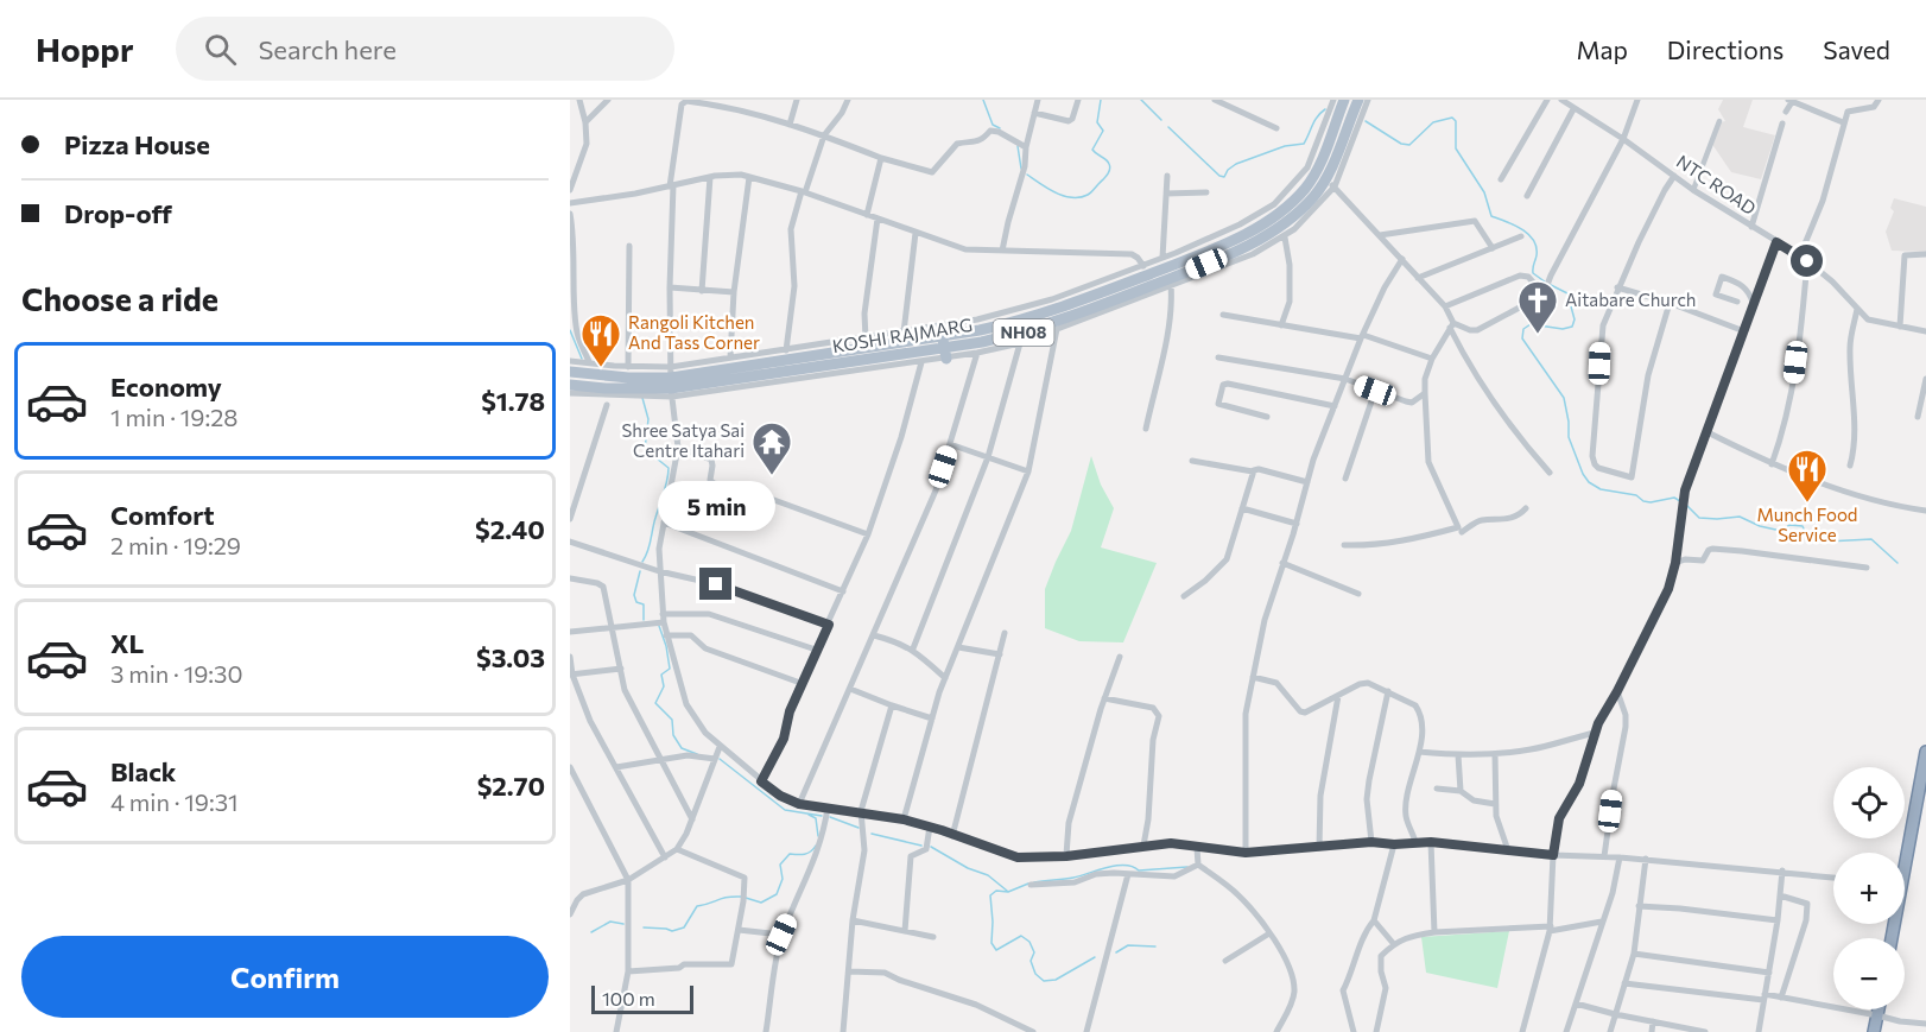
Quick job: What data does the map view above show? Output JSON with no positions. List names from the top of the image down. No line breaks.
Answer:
{"streets":{"main road":["NH08","KOSHI RAJMARG"],"street":["NTC ROAD"]},"places":{"church":["Aitabare Church"],"restaurant":["Rangoli Kitchen And Tass Corner","Munch Food Service"],"temple":["Shree Satya Sai Centre Itahari"]},"scale_bar":"100 m","page":{"header":"Hoppr","search":"Search here","nav":["Map","Directions","Saved"],"banner":["Pizza House","Drop-off"],"heading":"Choose a ride","list":[{"name":"Economy","note":"1 min · 19:28","value":"$1.78"},{"name":"Comfort","note":"2 min · 19:29","value":"$2.40"},{"name":"XL","note":"3 min · 19:30","value":"$3.03"},{"name":"Black","note":"4 min · 19:31","value":"$2.70"}],"bubble":"5 min","map_buttons":["+","−"],"buttons":"Confirm","scale":"100 m"}}
